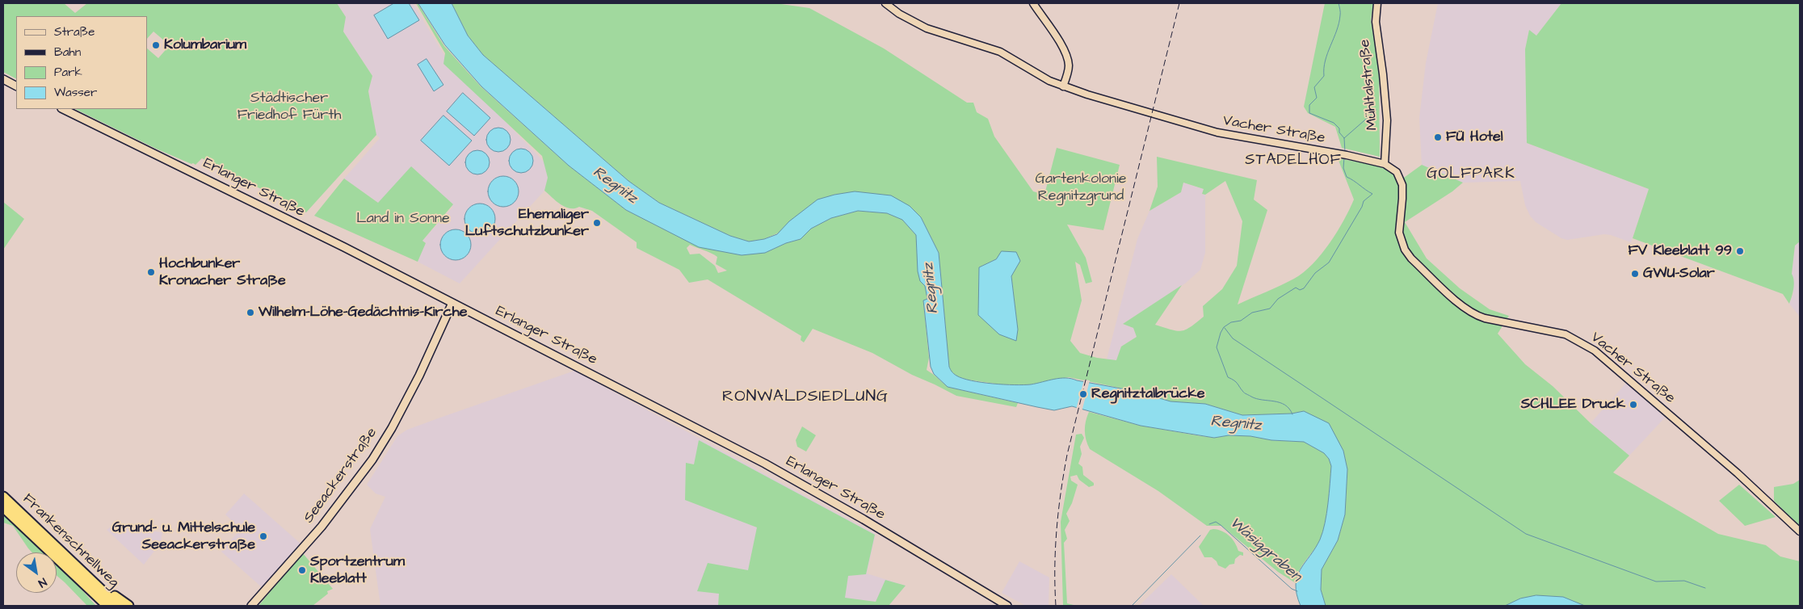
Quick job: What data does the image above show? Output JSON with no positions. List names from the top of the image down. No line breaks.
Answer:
{"streets":{"highway":["Frankenschnellweg"],"main road":["Erlanger Straße","Seeackerstraße"],"street":["Mühltalstraße","Vacher Straße"]},"crossings":[["Mühltalstraße","Vacher Straße"],["Erlanger Straße","Seeackerstraße"]],"districts":["STADELHOF","GOLFPARK","RONWALDSIEDLUNG"],"water":["Regnitz","Wäsiggraben"],"parks":["Städtischer Friedhof Fürth","Gartenkolonie Regnitzgrund","Land in Sonne"],"places":["Kolumbarium","FÜ Hotel","Ehemaliger Luftschutzbunker","FV Kleeblatt 99","Hochbunker Kronacher Straße","GWU-Solar","Wilhelm-Löhe-Gedächtnis-Kirche","Regnitztalbrücke","SCHLEE Druck","Grund- u. Mittelschule Seeackerstraße","Sportzentrum Kleeblatt"],"legend":["Straße","Bahn","Park","Wasser"],"north":"bottom right"}
